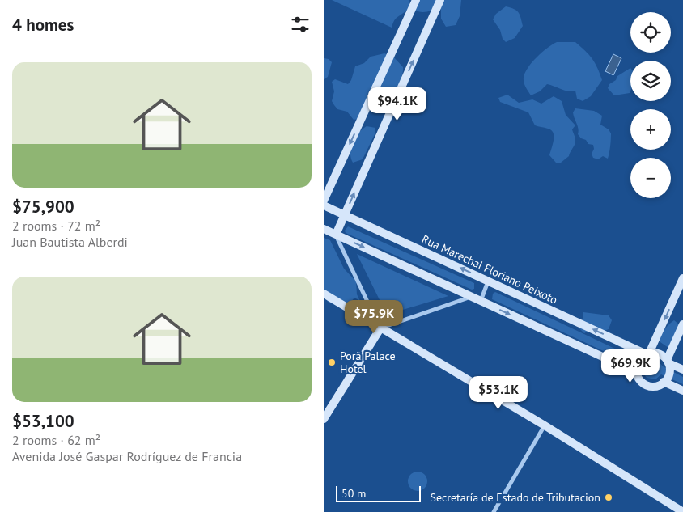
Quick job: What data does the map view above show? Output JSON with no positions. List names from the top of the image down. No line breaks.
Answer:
{"streets":{"main road":["Rua Marechal Floriano Peixoto"]},"places":["Porã Palace Hotel","Secretaría de Estado de Tributacion"],"scale_bar":"50 m","page":{"heading":"4 homes","map_buttons":["+","−"],"list":[{"name":"$75,900","note":"2 rooms · 72 m² · Juan Bautista Alberdi"},{"name":"$53,100","note":"2 rooms · 62 m² · Avenida José Gaspar Rodríguez de Francia"}],"price":["$94.1K","$75.9K","$69.9K","$53.1K"],"scale":"50 m"}}
